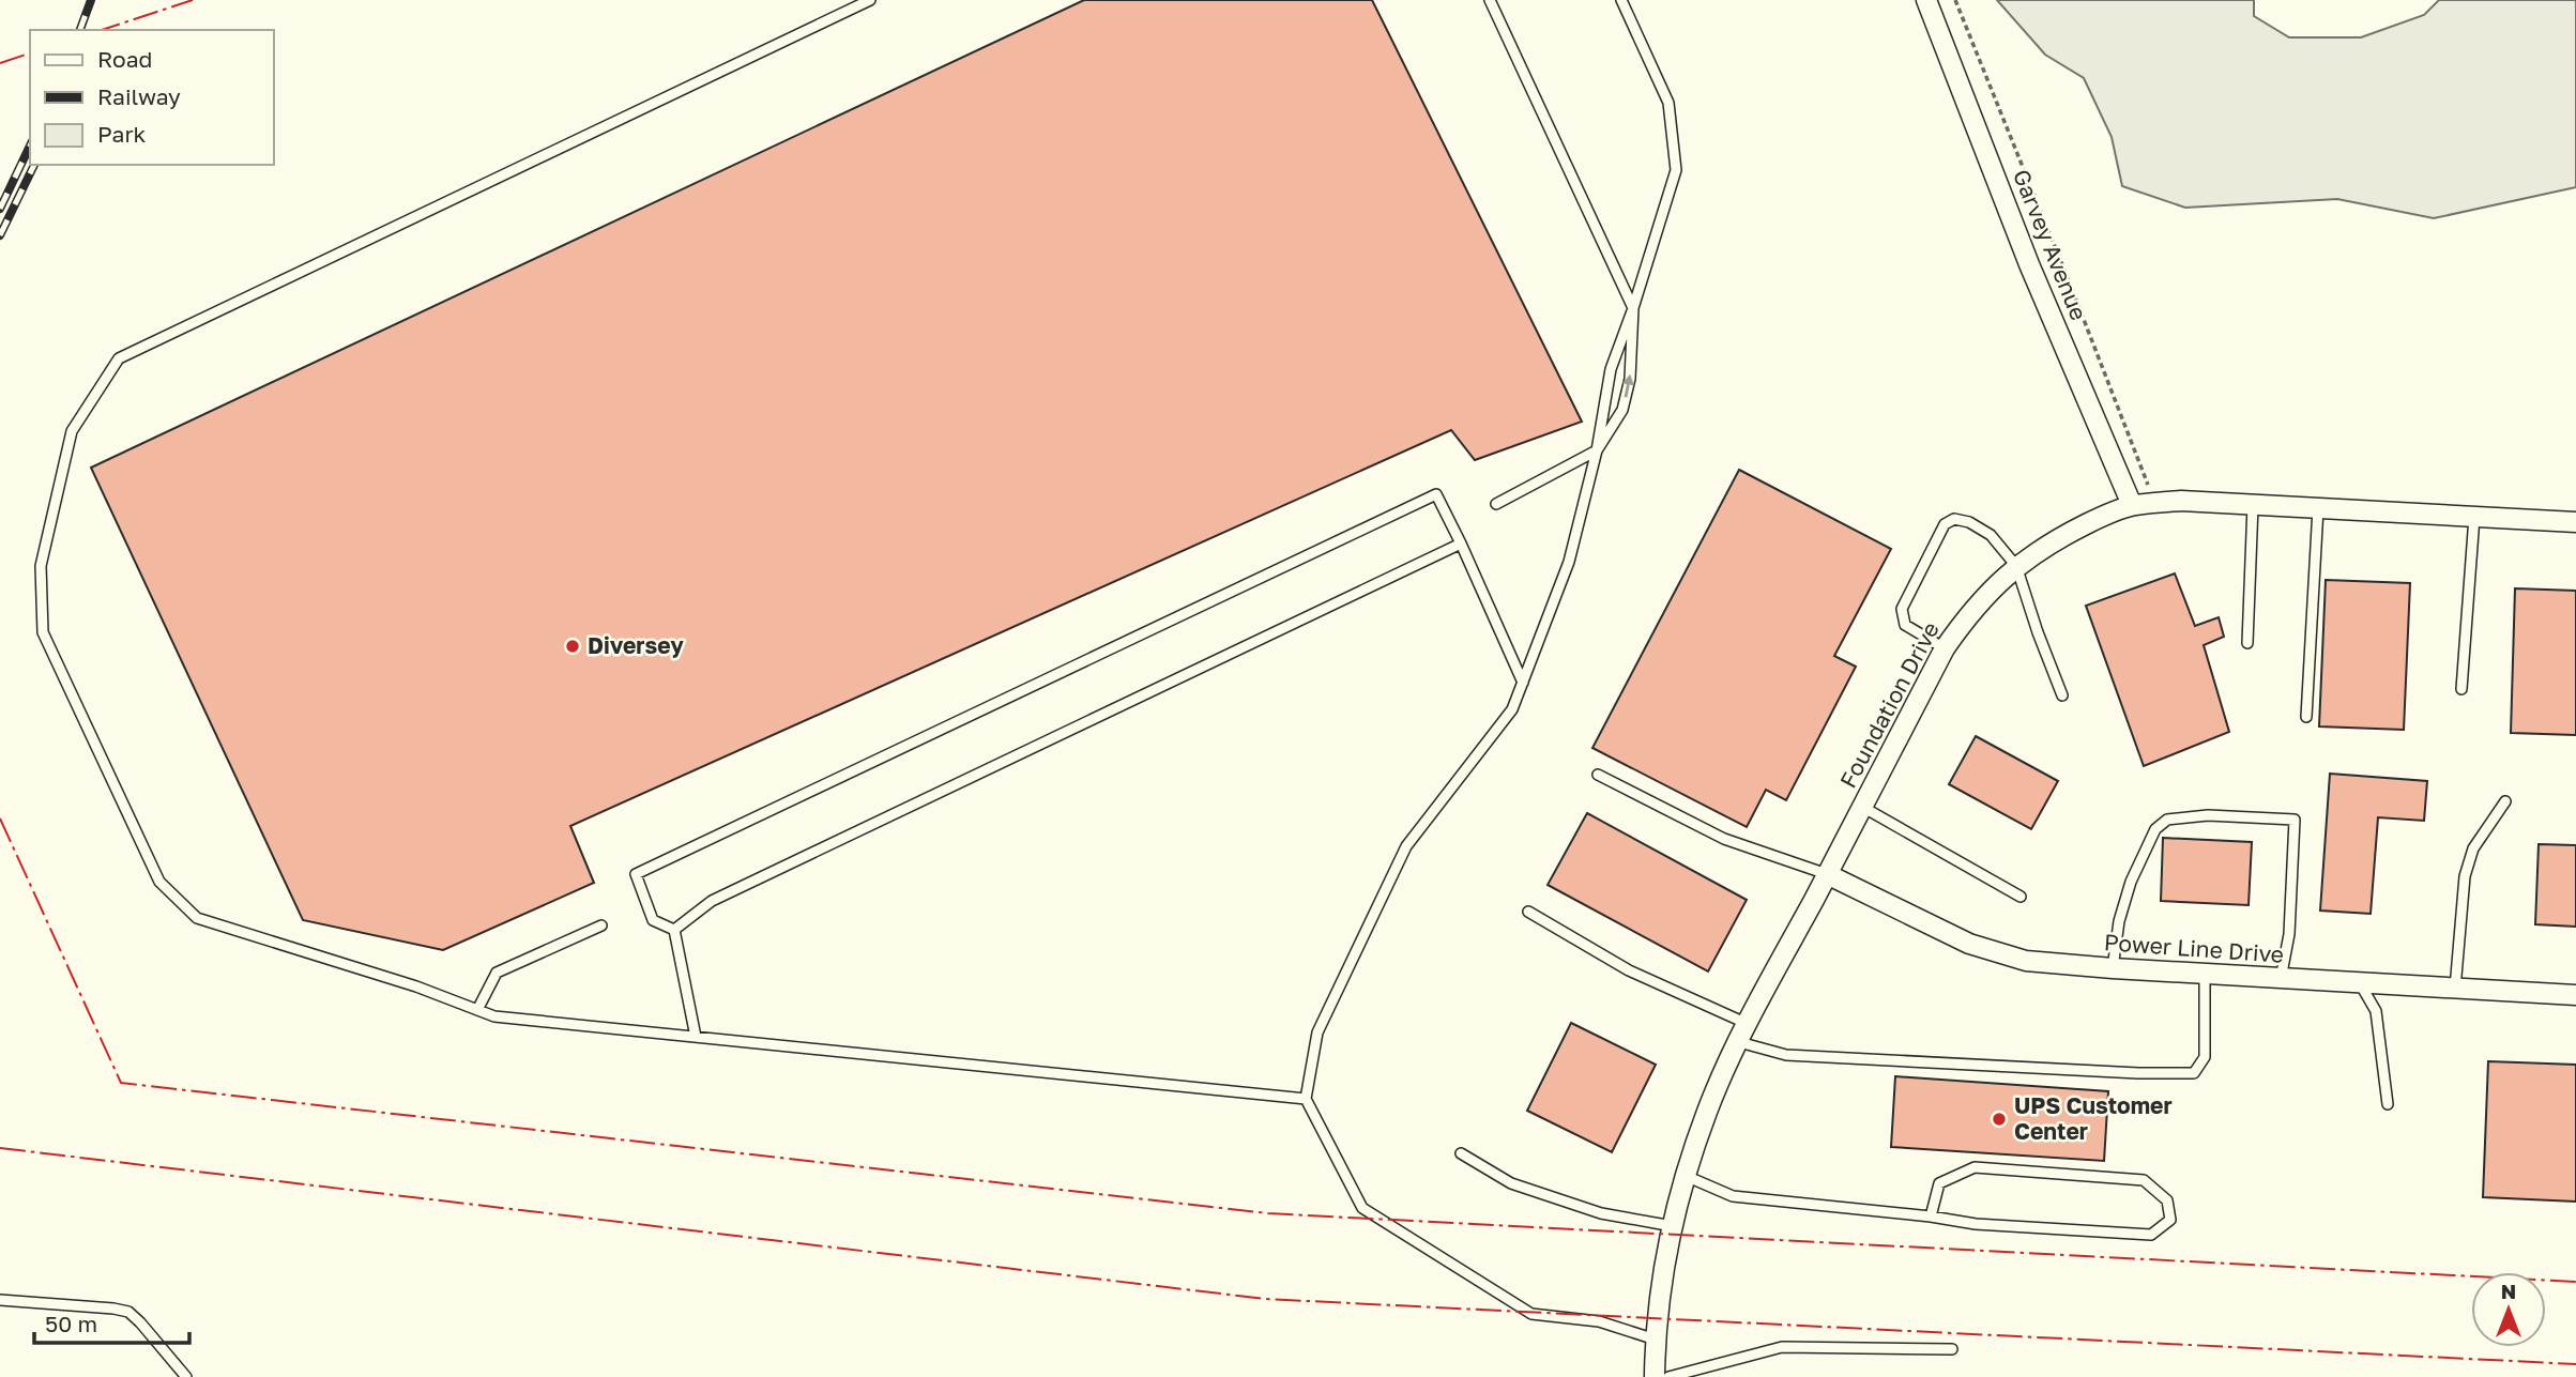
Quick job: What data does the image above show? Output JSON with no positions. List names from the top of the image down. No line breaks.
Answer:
{"streets":{"street":["Garvey Avenue","Foundation Drive","Power Line Drive"]},"crossings":[["Garvey Avenue","Foundation Drive"],["Foundation Drive","Power Line Drive"]],"places":["Diversey","UPS Customer Center"],"legend":["Road","Railway","Park"],"scale_bar":"50 m","north":"top"}
